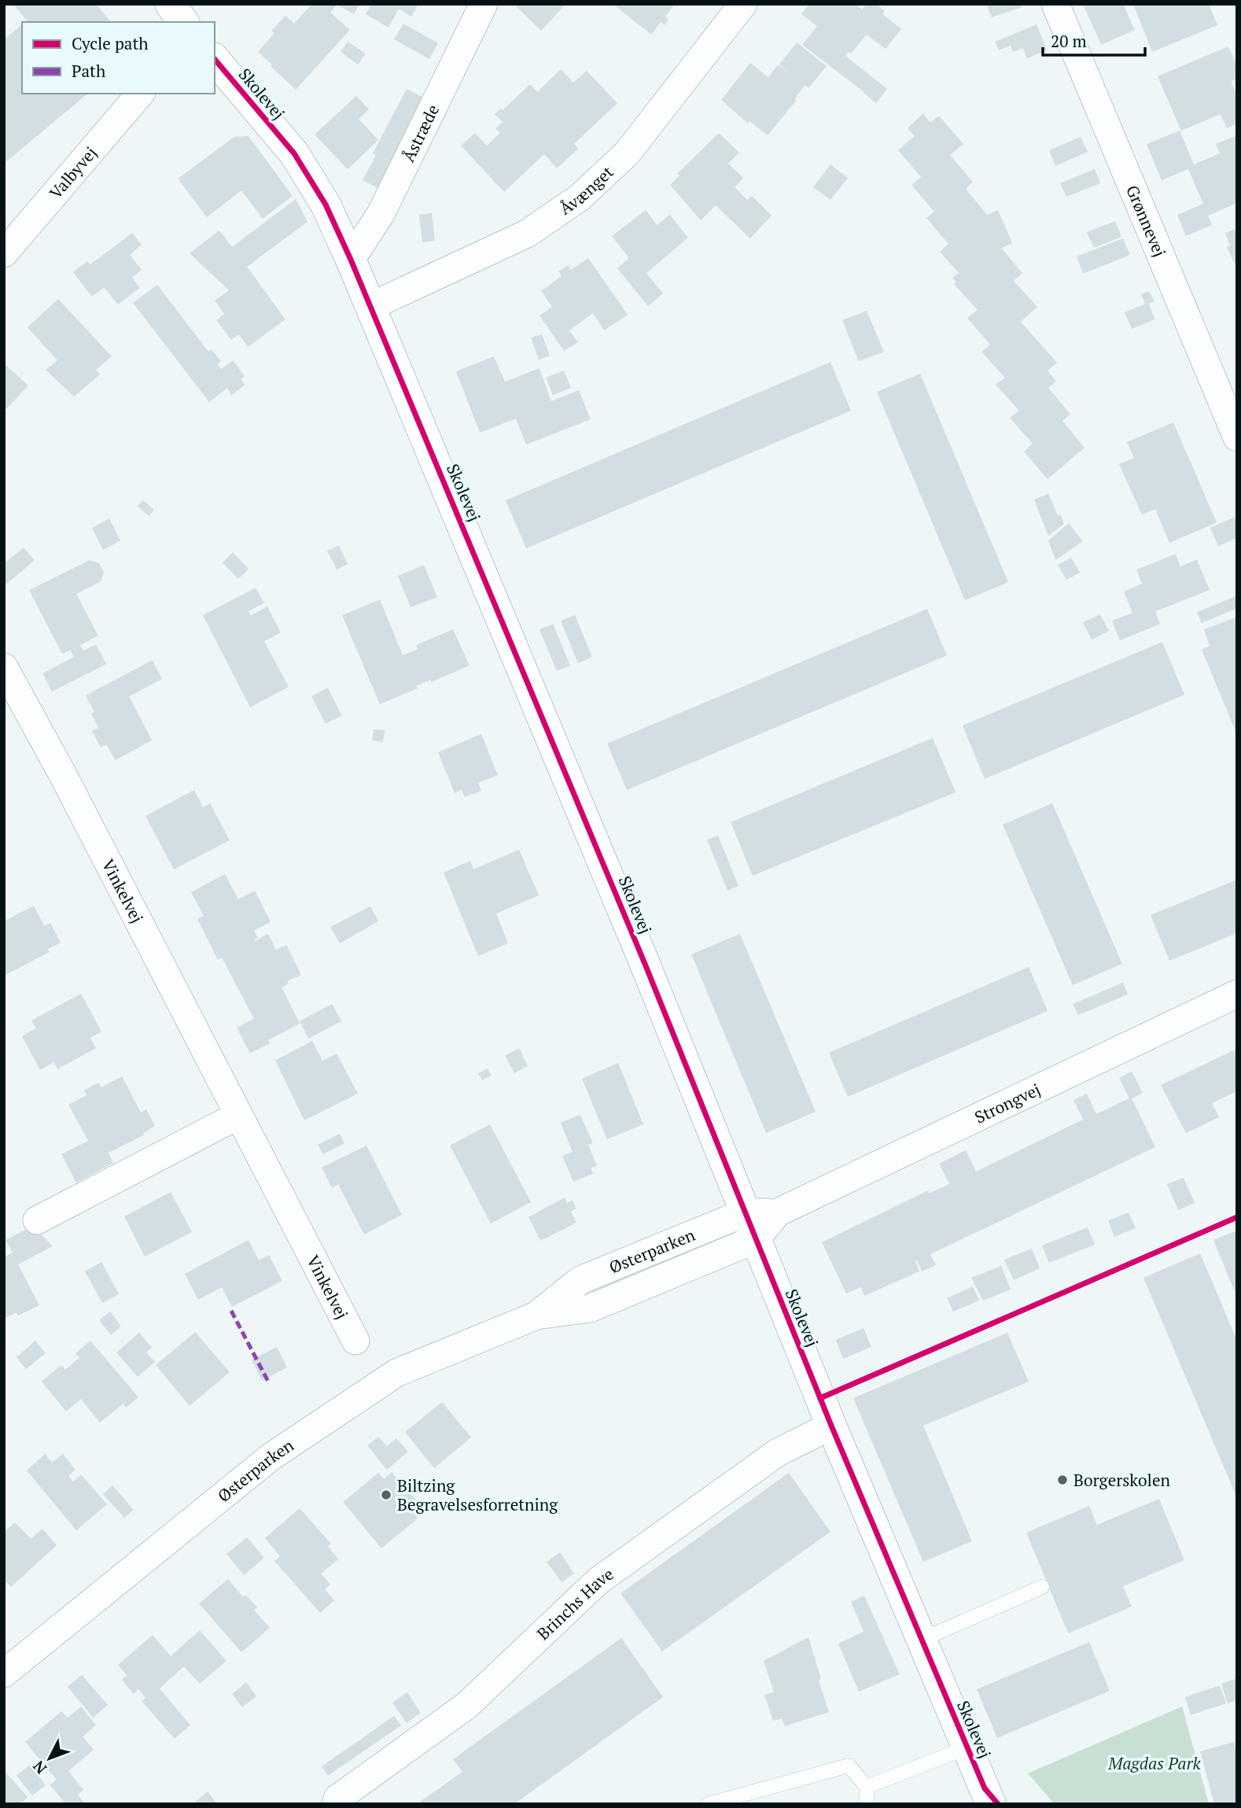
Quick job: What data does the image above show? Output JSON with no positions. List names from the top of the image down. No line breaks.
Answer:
{"streets":{"street":["Skolevej","Åstræde","Valbyvej","Åvænget","Grønnevej","Vinkelvej","Strongvej","Østerparken","Brinchs Have"]},"crossings":[["Skolevej","Åstræde"],["Skolevej","Åvænget"],["Skolevej","Strongvej"],["Skolevej","Østerparken"],["Skolevej","Brinchs Have"],["Strongvej","Østerparken"]],"parks":["Magdas Park"],"places":["Borgerskolen","Biltzing Begravelsesforretning"],"legend":["Cycle path","Path"],"scale_bar":"20 m","north":"bottom left"}
